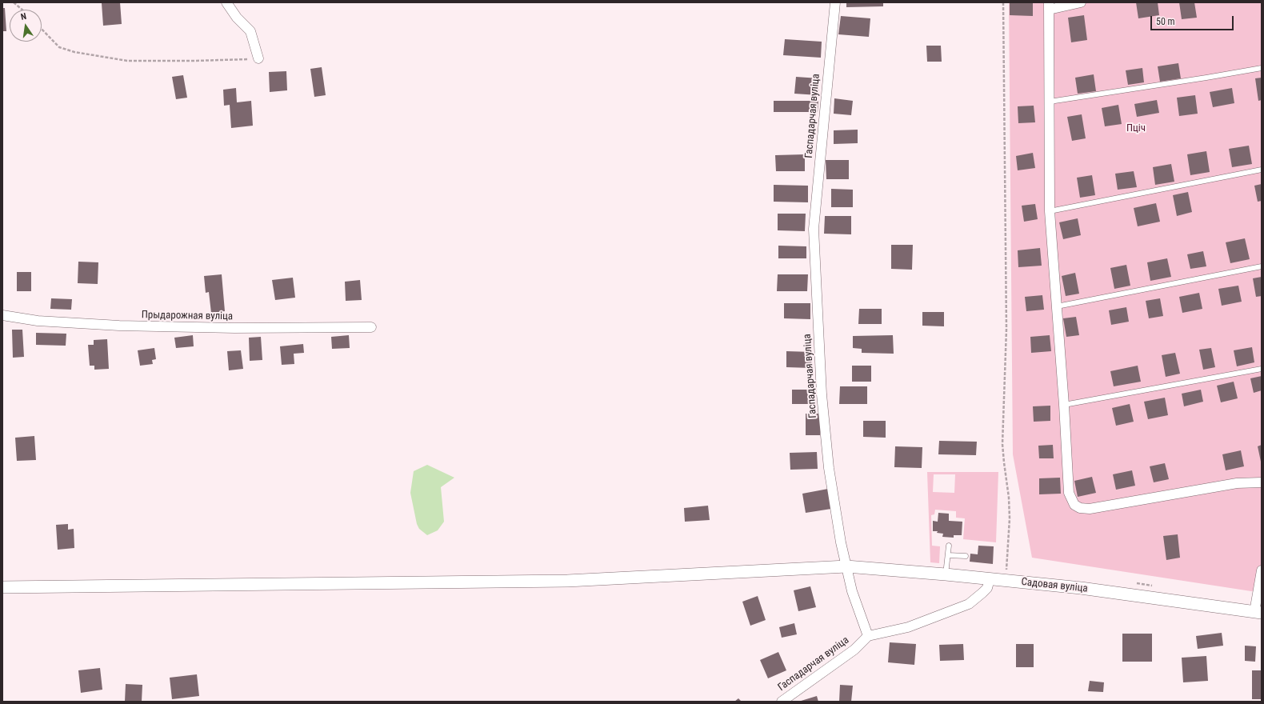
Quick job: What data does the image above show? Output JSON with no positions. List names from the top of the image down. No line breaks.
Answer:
{"streets":{"street":["Гаспадарчая вуліца","Прыдарожная вуліца","Садовая вуліца"]},"crossings":[["Гаспадарчая вуліца","Садовая вуліца"]],"parks":["Пціч"],"scale_bar":"50 m","north":"top"}
